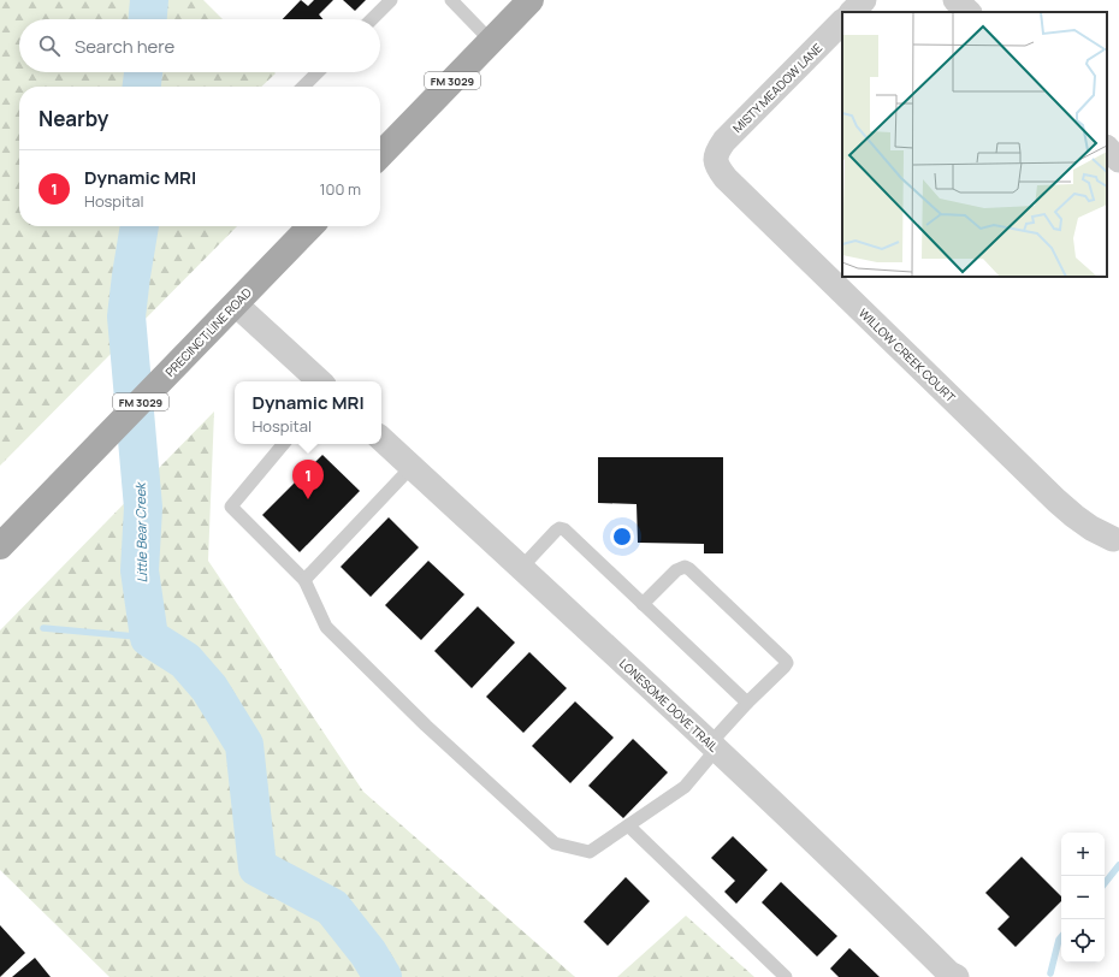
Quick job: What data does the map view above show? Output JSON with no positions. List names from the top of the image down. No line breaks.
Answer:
{"streets":{"main road":["FM 3029","PRECINCT LINE ROAD"],"street":["MISTY MEADOW LANE","WILLOW CREEK COURT","LONESOME DOVE TRAIL"]},"crossings":[["MISTY MEADOW LANE","WILLOW CREEK COURT"]],"water":["Little Bear Creek"],"page":{"search":"Search here","heading":"Nearby","list":[{"mark":"1","name":"Dynamic MRI","note":"Hospital","value":"100 m"}],"popup":["Dynamic MRI","Hospital"],"pins":"1","map_buttons":["+","−"]}}
